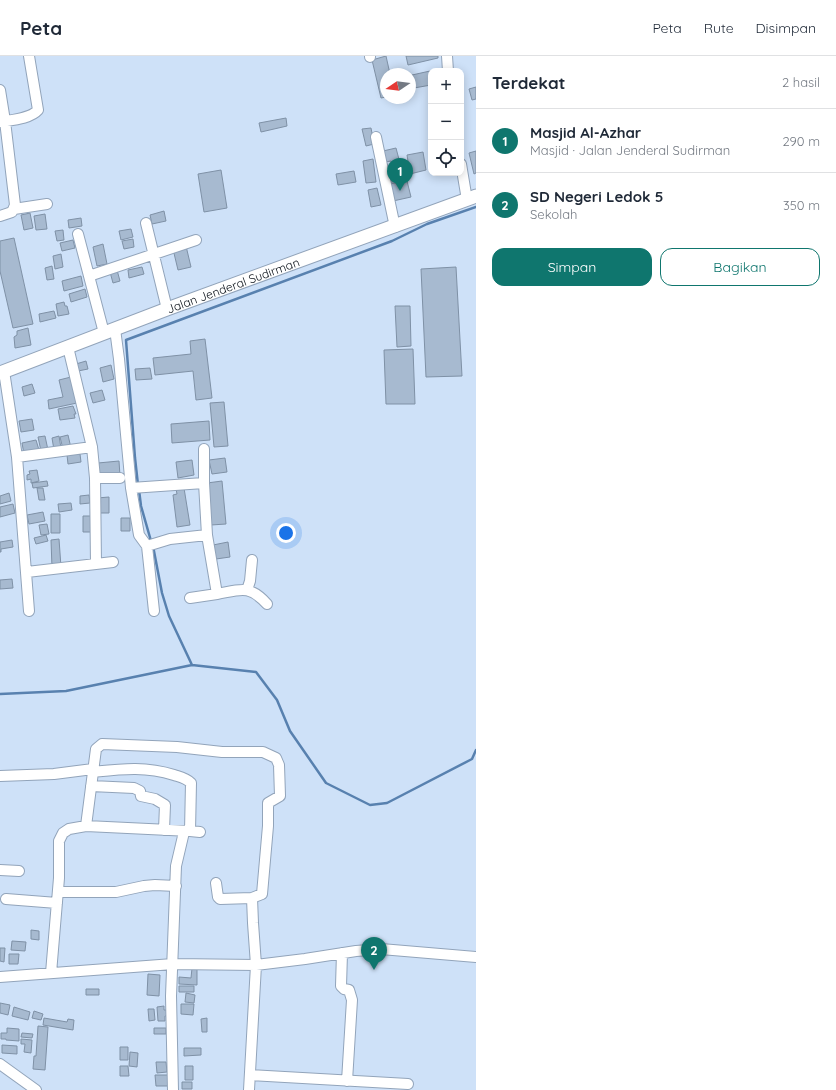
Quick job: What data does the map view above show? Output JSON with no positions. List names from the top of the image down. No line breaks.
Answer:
{"streets":{"main road":["Jalan Jenderal Sudirman"]},"north":"left","page":{"header":"Peta","nav":["Peta","Rute","Disimpan"],"heading":["Terdekat","2 hasil"],"map_buttons":["+","−"],"list":[{"mark":"1","name":"Masjid Al-Azhar","note":"Masjid · Jalan Jenderal Sudirman","value":"290 m"},{"mark":"2","name":"SD Negeri Ledok 5","note":"Sekolah","value":"350 m"}],"pins":["1","2"],"buttons":["Simpan","Bagikan"]}}
